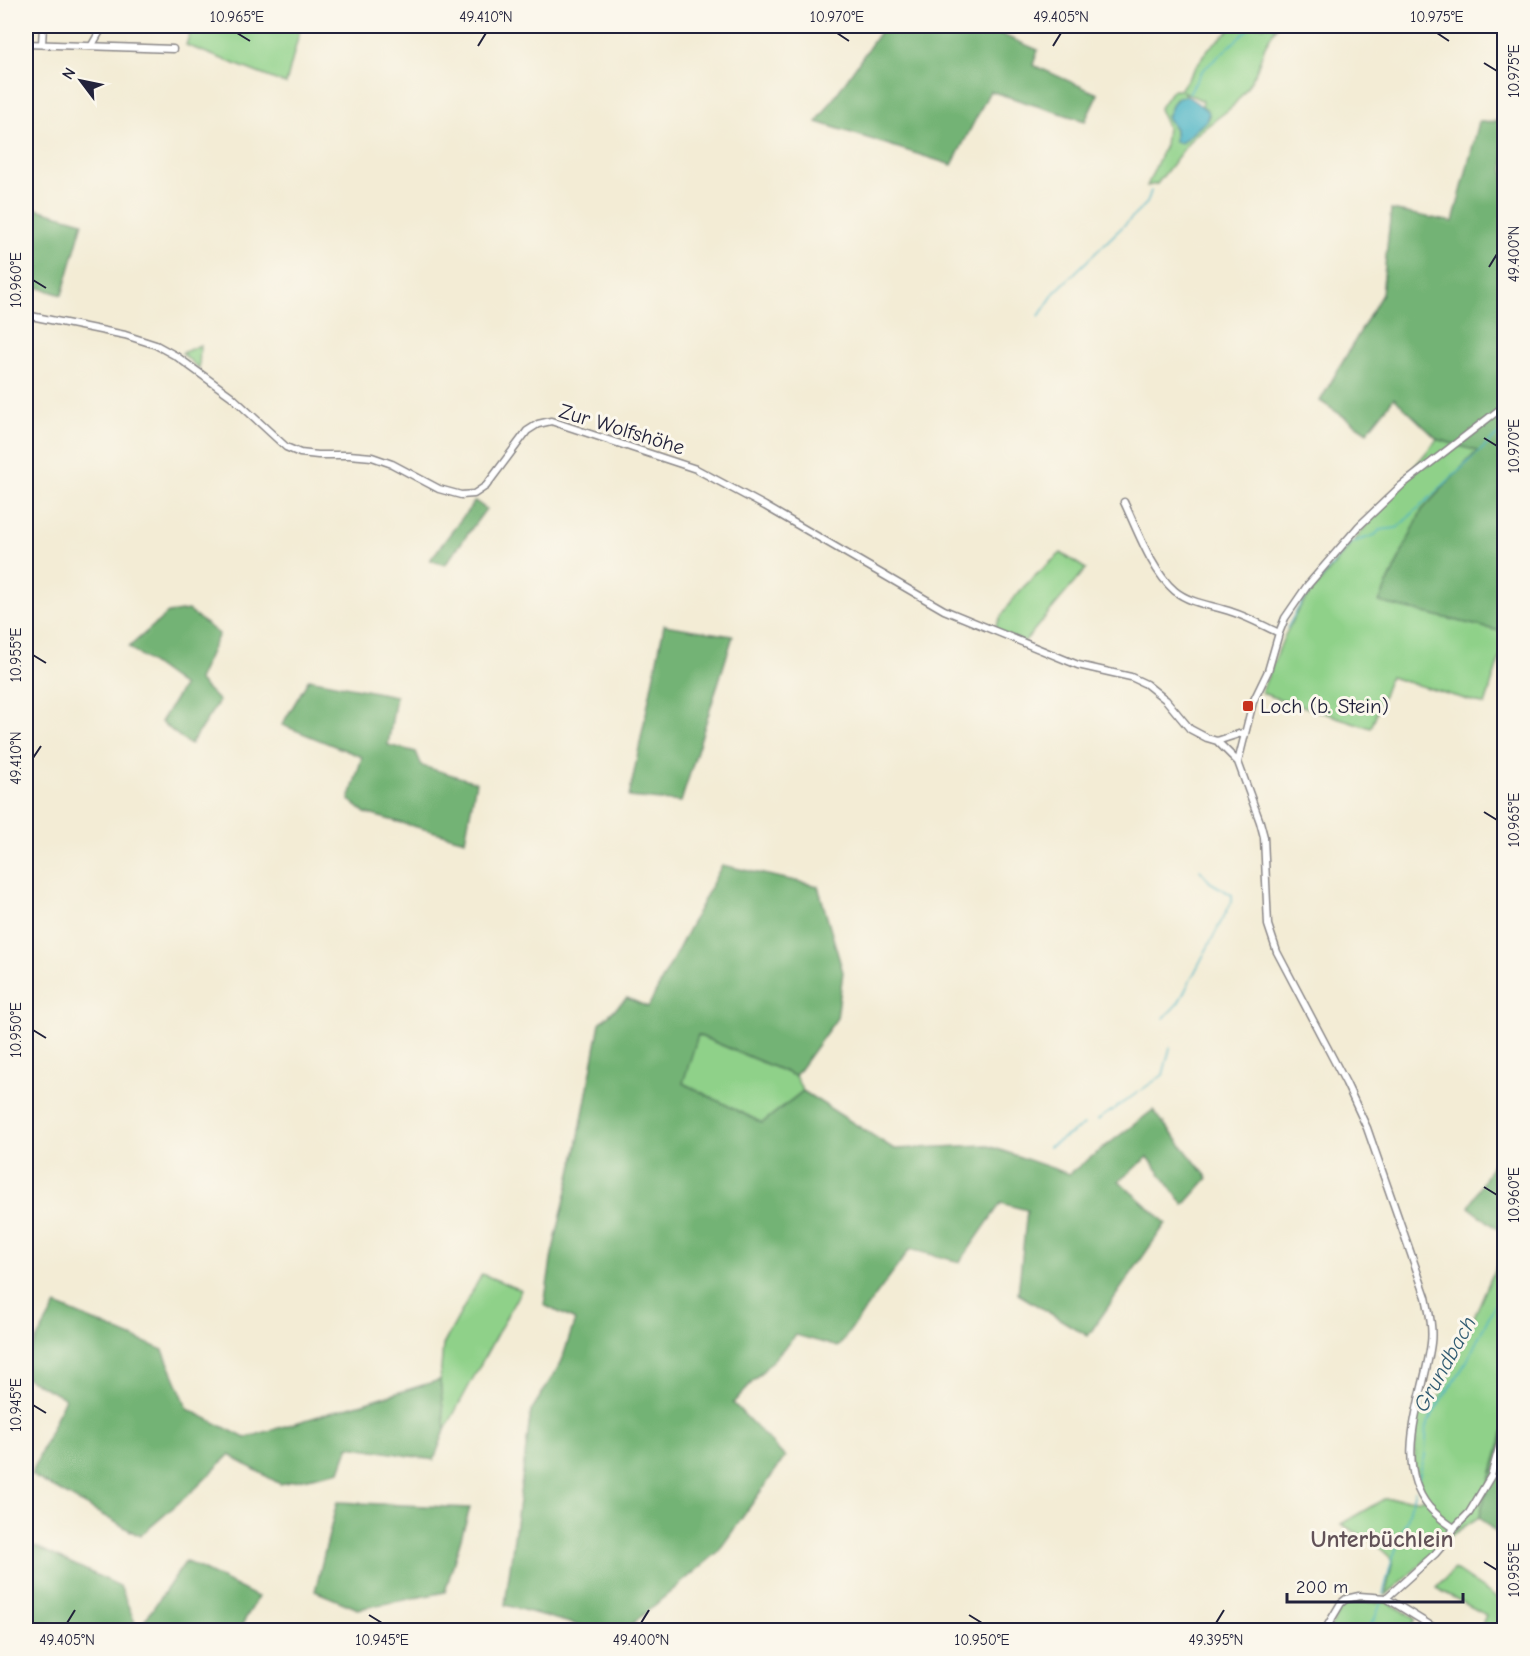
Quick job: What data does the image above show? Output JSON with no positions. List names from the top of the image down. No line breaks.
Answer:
{"streets":{"street":["Zur Wolfshöhe"]},"districts":["Unterbüchlein"],"water":["Grundbach"],"places":{"transit":["Loch (b. Stein)"]},"scale_bar":"200 m","north":"top left","coordinates":["10.965°E","49.410°N","10.970°E","49.405°N","10.975°E","49.400°N","10.960°E","10.955°E","10.950°E","10.945°E","49.395°N"]}
